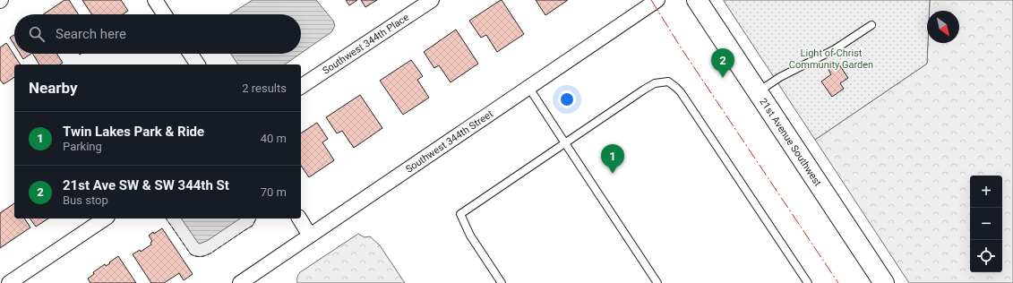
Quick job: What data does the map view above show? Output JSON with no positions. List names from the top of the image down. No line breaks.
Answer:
{"streets":{"main road":["21st Avenue Southwest"],"street":["Southwest 344th Place","Southwest 344th Street"]},"parks":["Light of Christ Community Garden"],"north":"bottom right","page":{"search":"Search here","pins":["2","1"],"heading":["Nearby","2 results"],"list":[{"mark":"1","name":"Twin Lakes Park & Ride","note":"Parking","value":"40 m"},{"mark":"2","name":"21st Ave SW & SW 344th St","note":"Bus stop","value":"70 m"}],"map_buttons":["+","−"]}}
